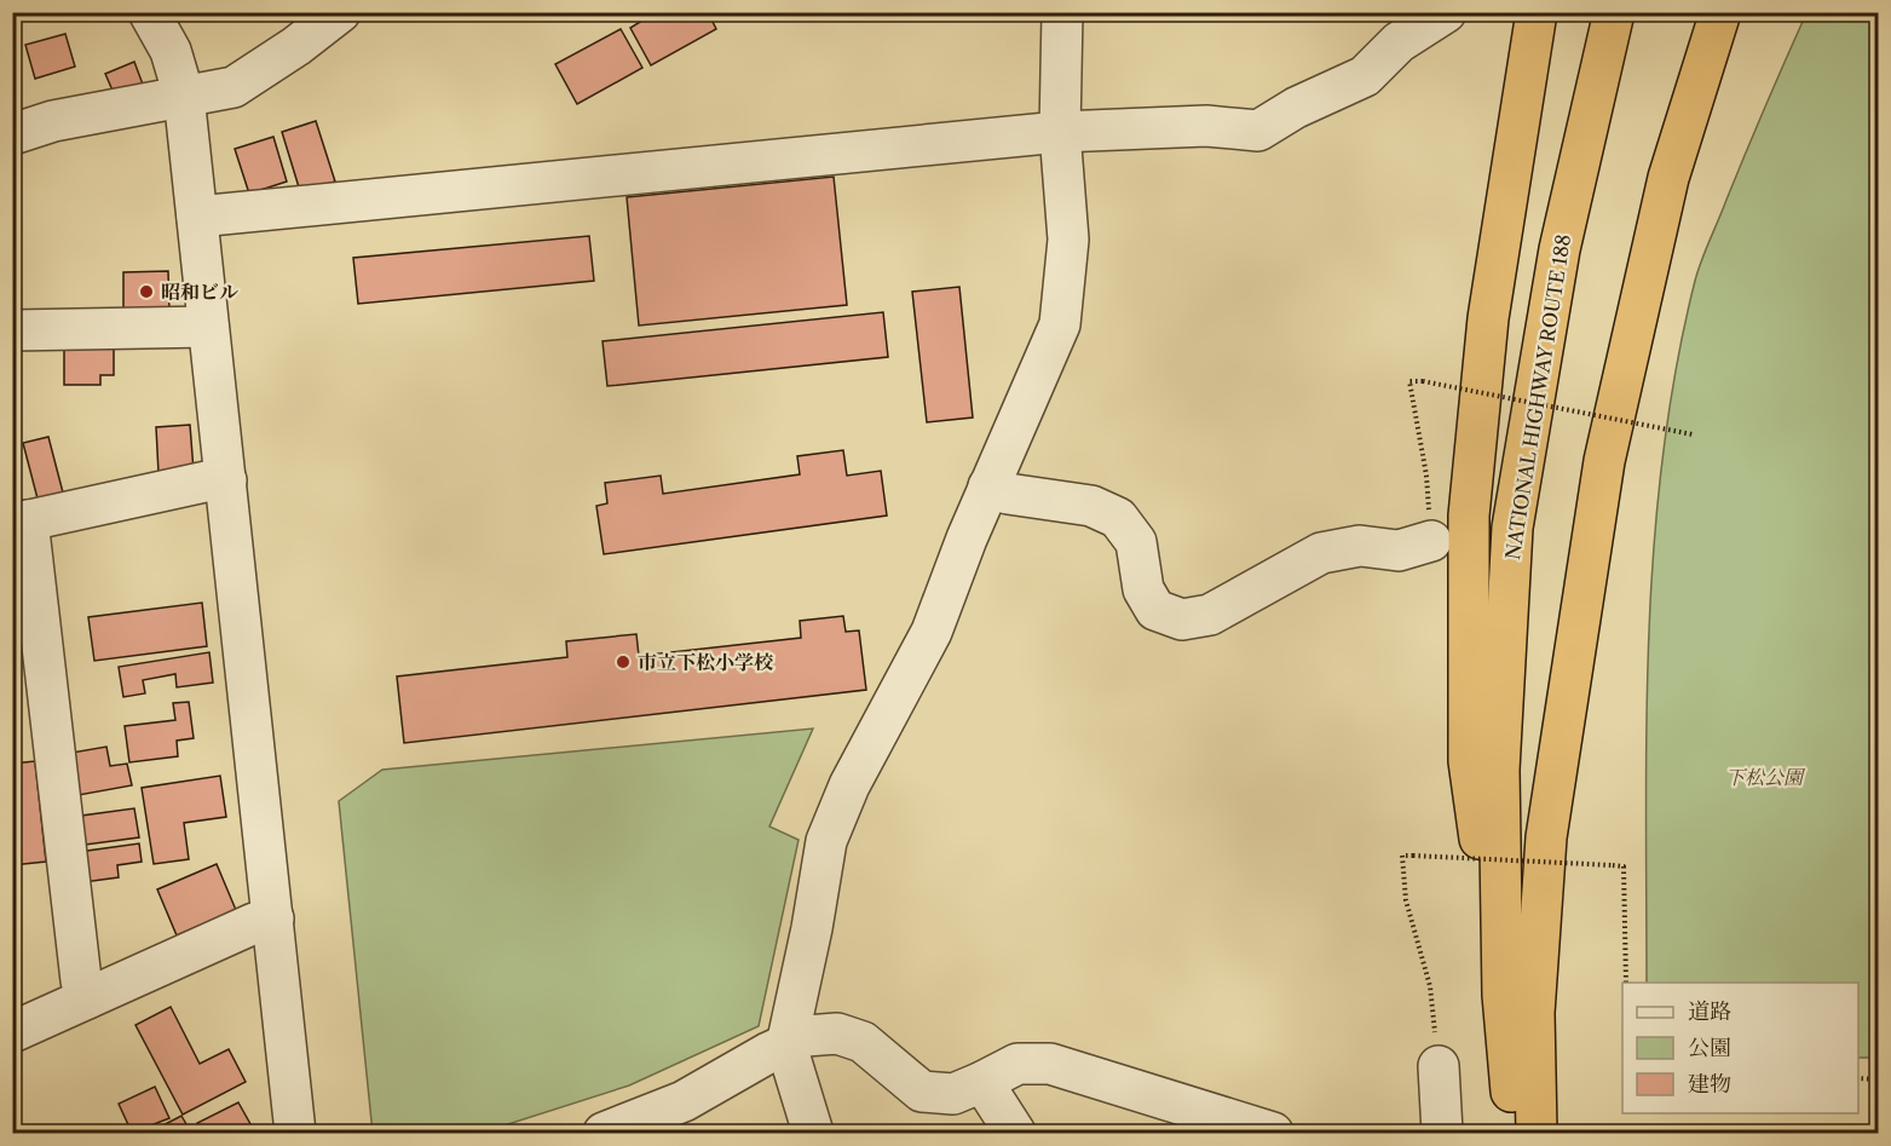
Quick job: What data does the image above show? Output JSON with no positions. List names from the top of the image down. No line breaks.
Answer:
{"streets":{"highway":["NATIONAL HIGHWAY ROUTE 188"]},"parks":["下松公園"],"places":["昭和ビル","市立下松小学校"],"legend":["道路","公園","建物"]}
